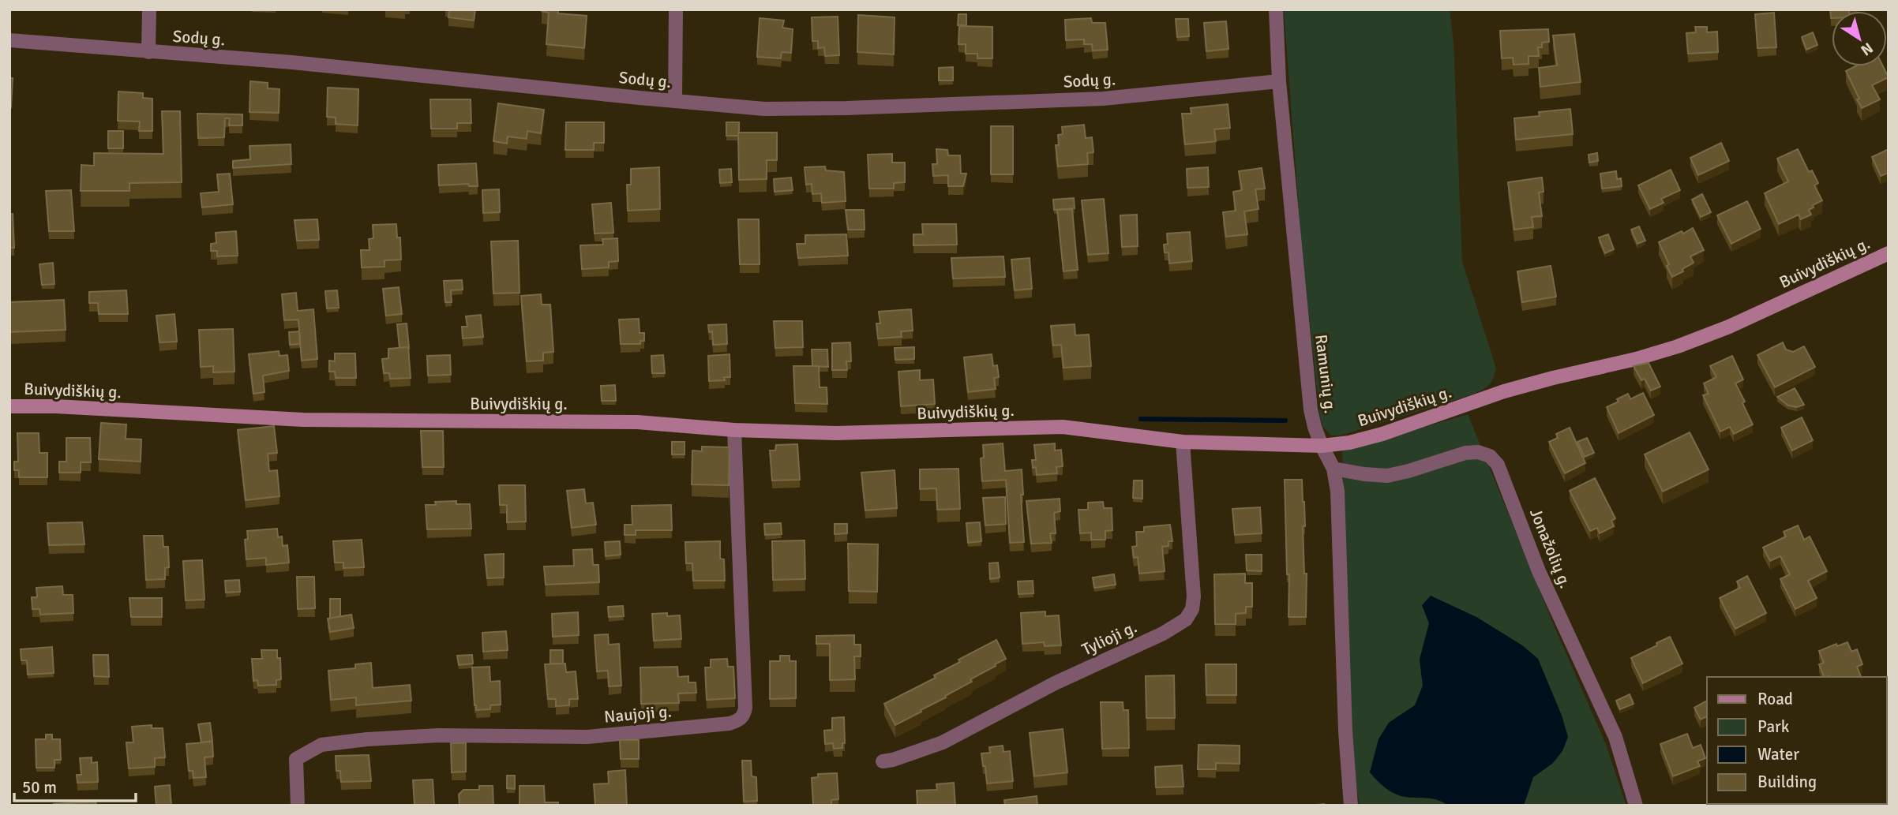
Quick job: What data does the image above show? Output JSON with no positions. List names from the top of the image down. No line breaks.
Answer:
{"streets":{"main road":["Buivydiškių g."],"street":["Sodų g.","Ramunių g.","Jonažolių g.","Tylioji g.","Naujoji g."]},"crossings":[["Sodų g.","Ramunių g."],["Buivydiškių g.","Ramunių g."],["Buivydiškių g.","Tylioji g."],["Buivydiškių g.","Naujoji g."],["Ramunių g.","Jonažolių g."]],"legend":["Road","Park","Water","Building"],"scale_bar":"50 m","north":"bottom right"}
